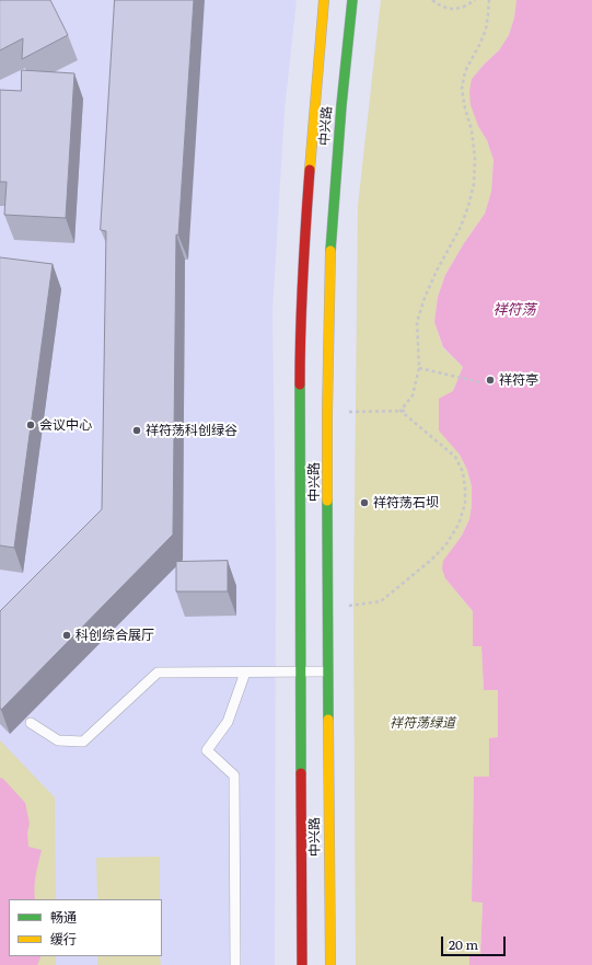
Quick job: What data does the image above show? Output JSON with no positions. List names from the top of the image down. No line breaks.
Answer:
{"streets":{"main road":["中兴路"]},"water":["祥符荡"],"parks":["祥符荡绿道"],"places":["祥符亭","会议中心","祥符荡科创绿谷","祥符荡石坝","科创综合展厅"],"legend":["畅通","缓行"],"scale_bar":"20 m"}
